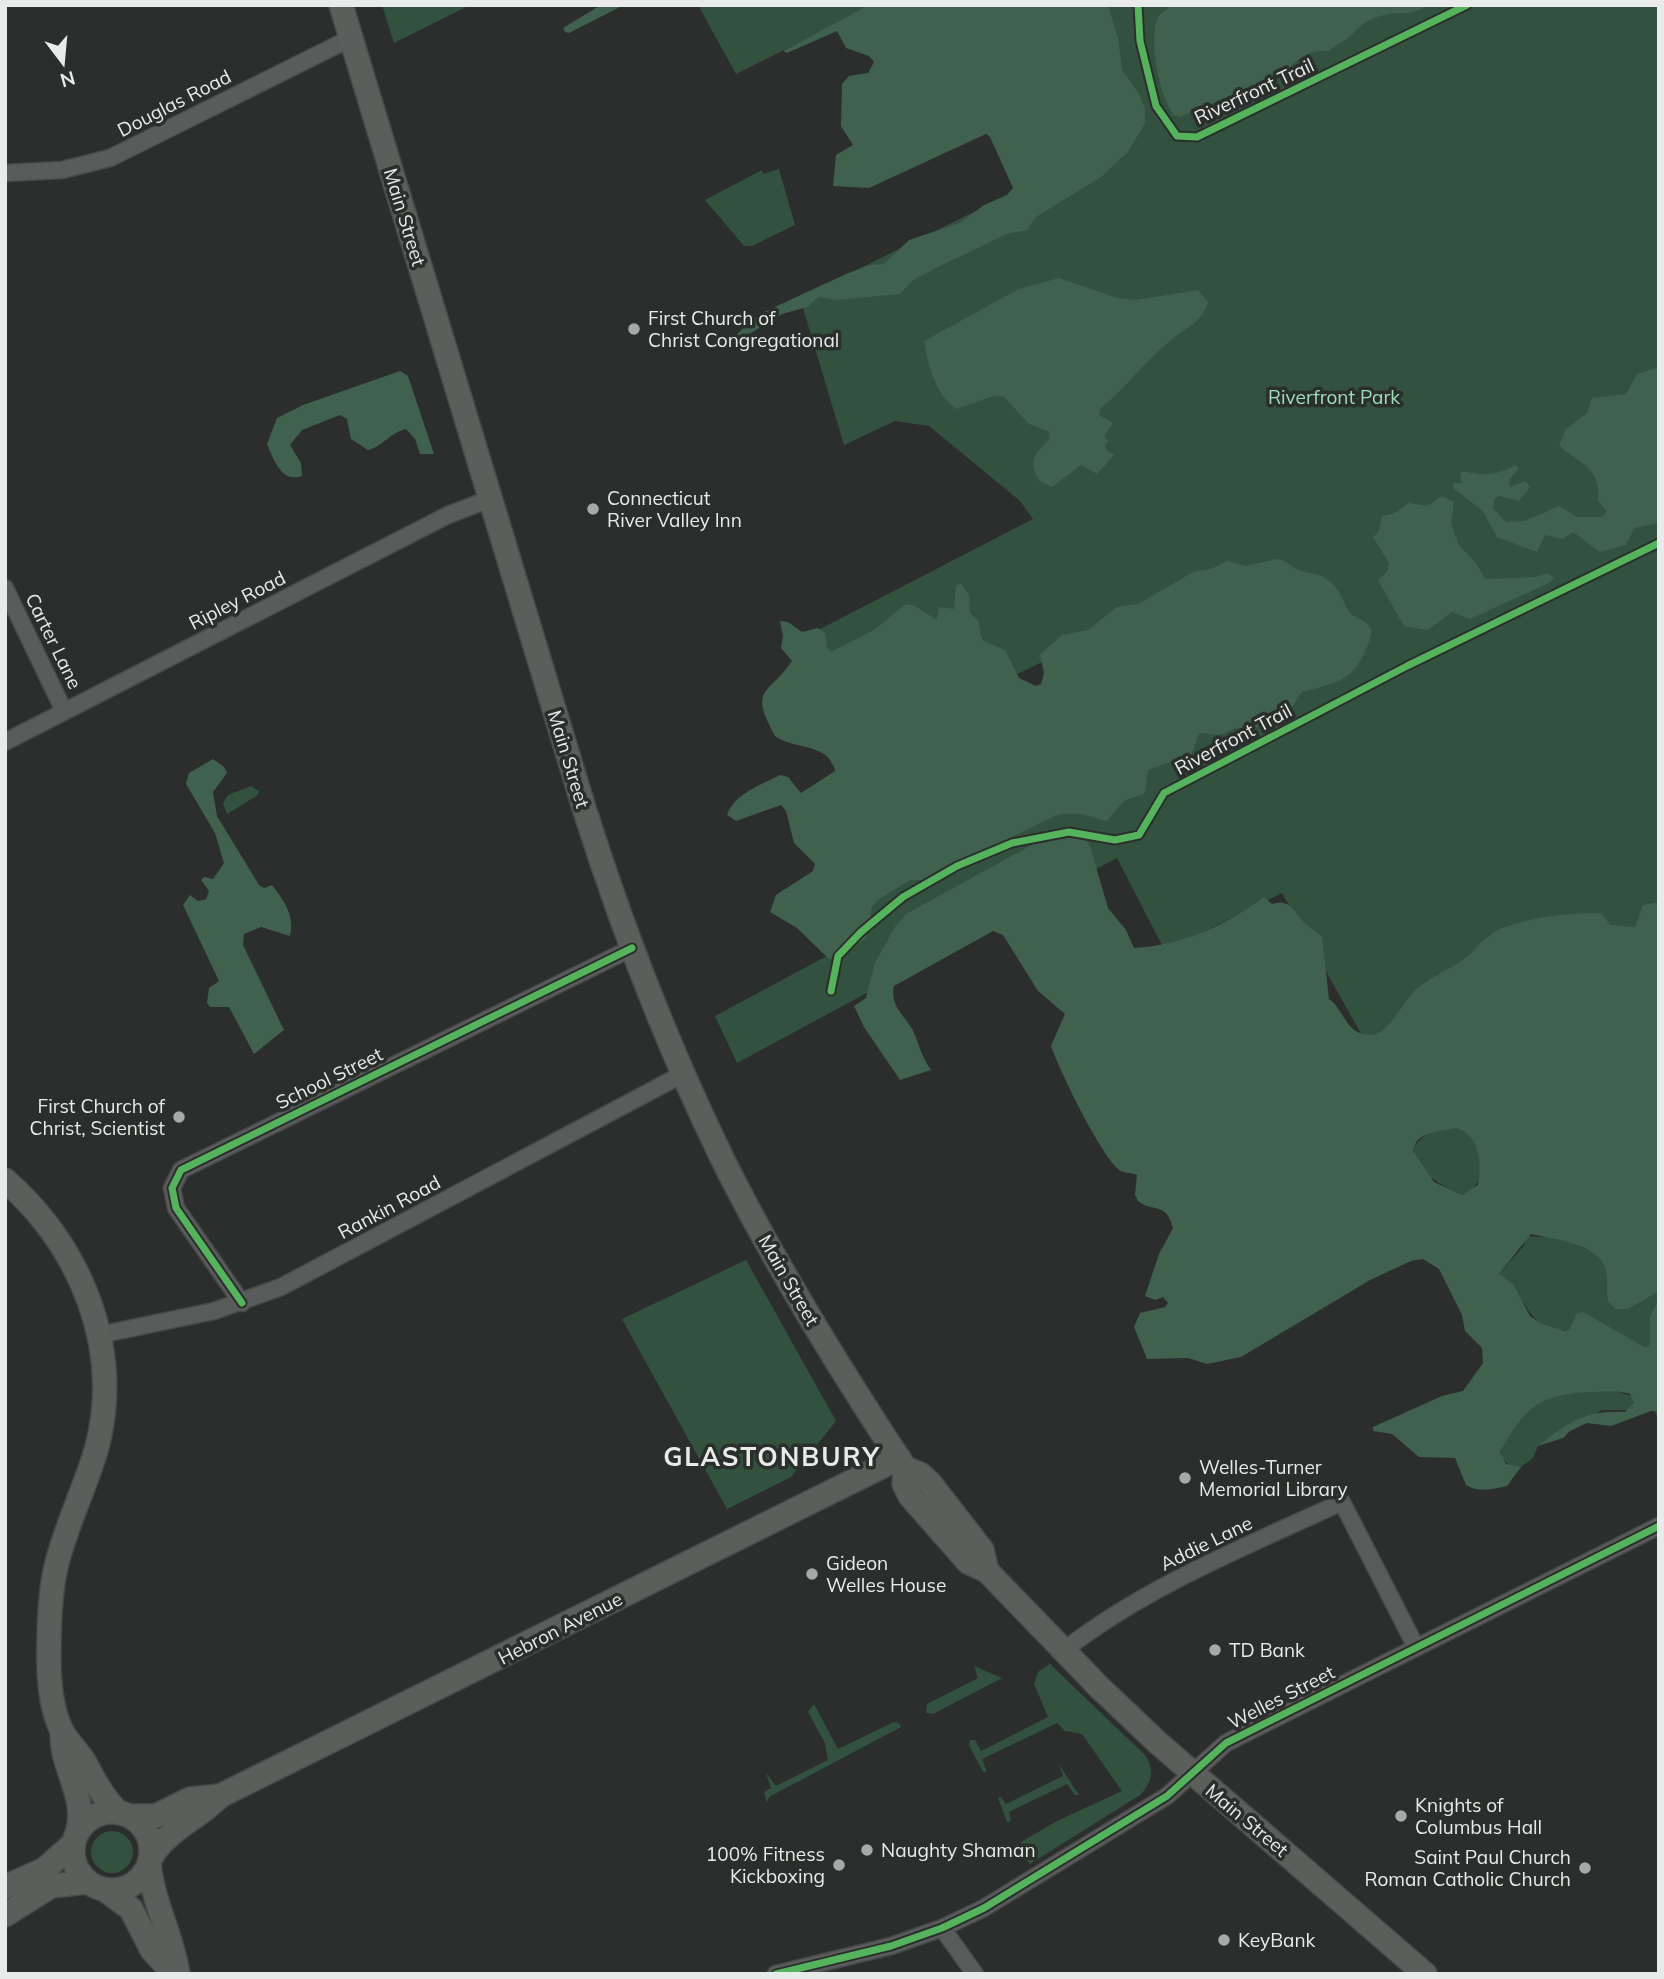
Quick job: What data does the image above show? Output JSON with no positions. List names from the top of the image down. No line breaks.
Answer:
{"streets":{"main road":["Main Street","Hebron Avenue"],"street":["Douglas Road","Ripley Road","Carter Lane","School Street","Rankin Road","Addie Lane","Welles Street"],"cycle path":["Riverfront Trail"]},"crossings":[["Douglas Road","Main Street"],["Main Street","Ripley Road"],["Main Street","School Street"],["Main Street","Rankin Road"],["Main Street","Addie Lane"],["Main Street","Hebron Avenue"],["Main Street","Welles Street"],["Ripley Road","Carter Lane"],["School Street","Rankin Road"],["Addie Lane","Welles Street"]],"districts":["GLASTONBURY"],"parks":["Riverfront Park"],"places":["First Church of Christ Congregational","Connecticut River Valley Inn","First Church of Christ, Scientist","Welles-Turner Memorial Library","Gideon Welles House","TD Bank","Knights of Columbus Hall","Naughty Shaman","100% Fitness Kickboxing","Saint Paul Church Roman Catholic Church","KeyBank"],"north":"bottom"}
